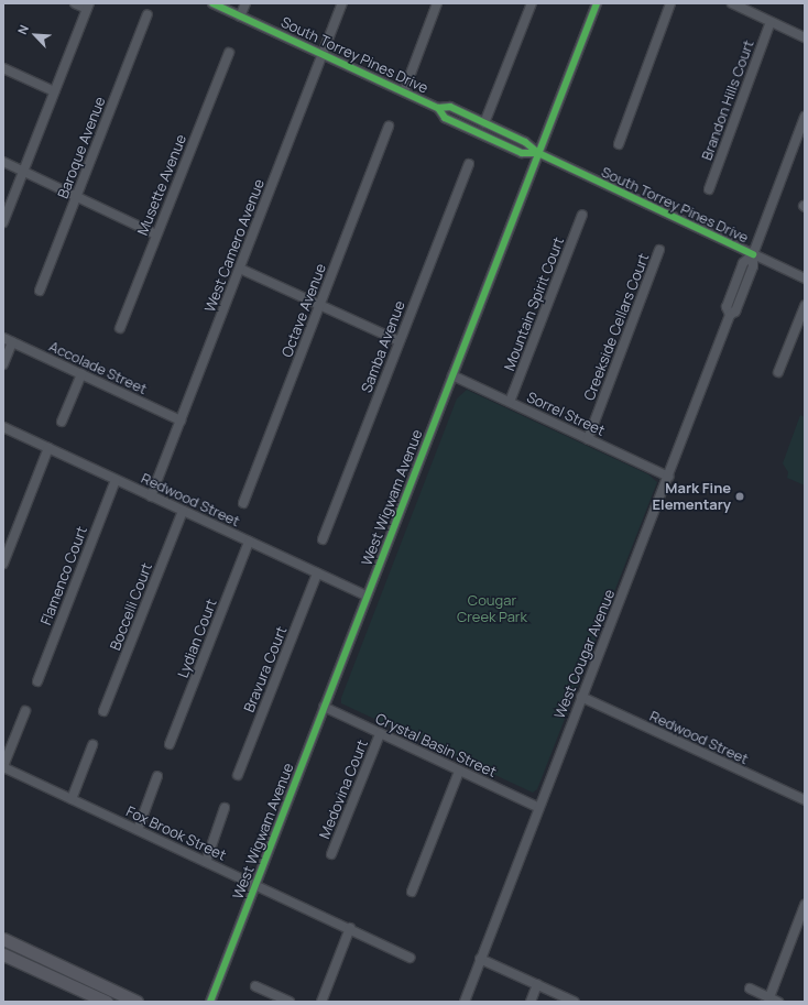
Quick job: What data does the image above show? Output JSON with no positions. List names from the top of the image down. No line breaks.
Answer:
{"streets":{"street":["South Torrey Pines Drive","Brandon Hills Court","Baroque Avenue","Musette Avenue","West Camero Avenue","Mountain Spirit Court","Octave Avenue","Creekside Cellars Court","Samba Avenue","Accolade Street","Sorrel Street","West Wigwam Avenue","Redwood Street","Flamenco Court","Boccelli Court","Lydian Court","West Cougar Avenue","Bravura Court","Crystal Basin Street","Medovina Court","Fox Brook Street"]},"crossings":[["South Torrey Pines Drive","West Camero Avenue"],["South Torrey Pines Drive","West Wigwam Avenue"],["South Torrey Pines Drive","West Cougar Avenue"],["West Camero Avenue","Accolade Street"],["West Camero Avenue","Redwood Street"],["Mountain Spirit Court","Sorrel Street"],["Creekside Cellars Court","Sorrel Street"],["Sorrel Street","West Wigwam Avenue"],["Sorrel Street","West Cougar Avenue"],["West Wigwam Avenue","Redwood Street"],["West Wigwam Avenue","Crystal Basin Street"],["West Wigwam Avenue","Fox Brook Street"],["Redwood Street","Flamenco Court"],["Redwood Street","Boccelli Court"],["Redwood Street","Lydian Court"],["Redwood Street","West Cougar Avenue"],["Redwood Street","Bravura Court"],["West Cougar Avenue","Crystal Basin Street"],["Crystal Basin Street","Medovina Court"]],"parks":["Cougar Creek Park"],"places":["Mark Fine Elementary"],"north":"top left"}
